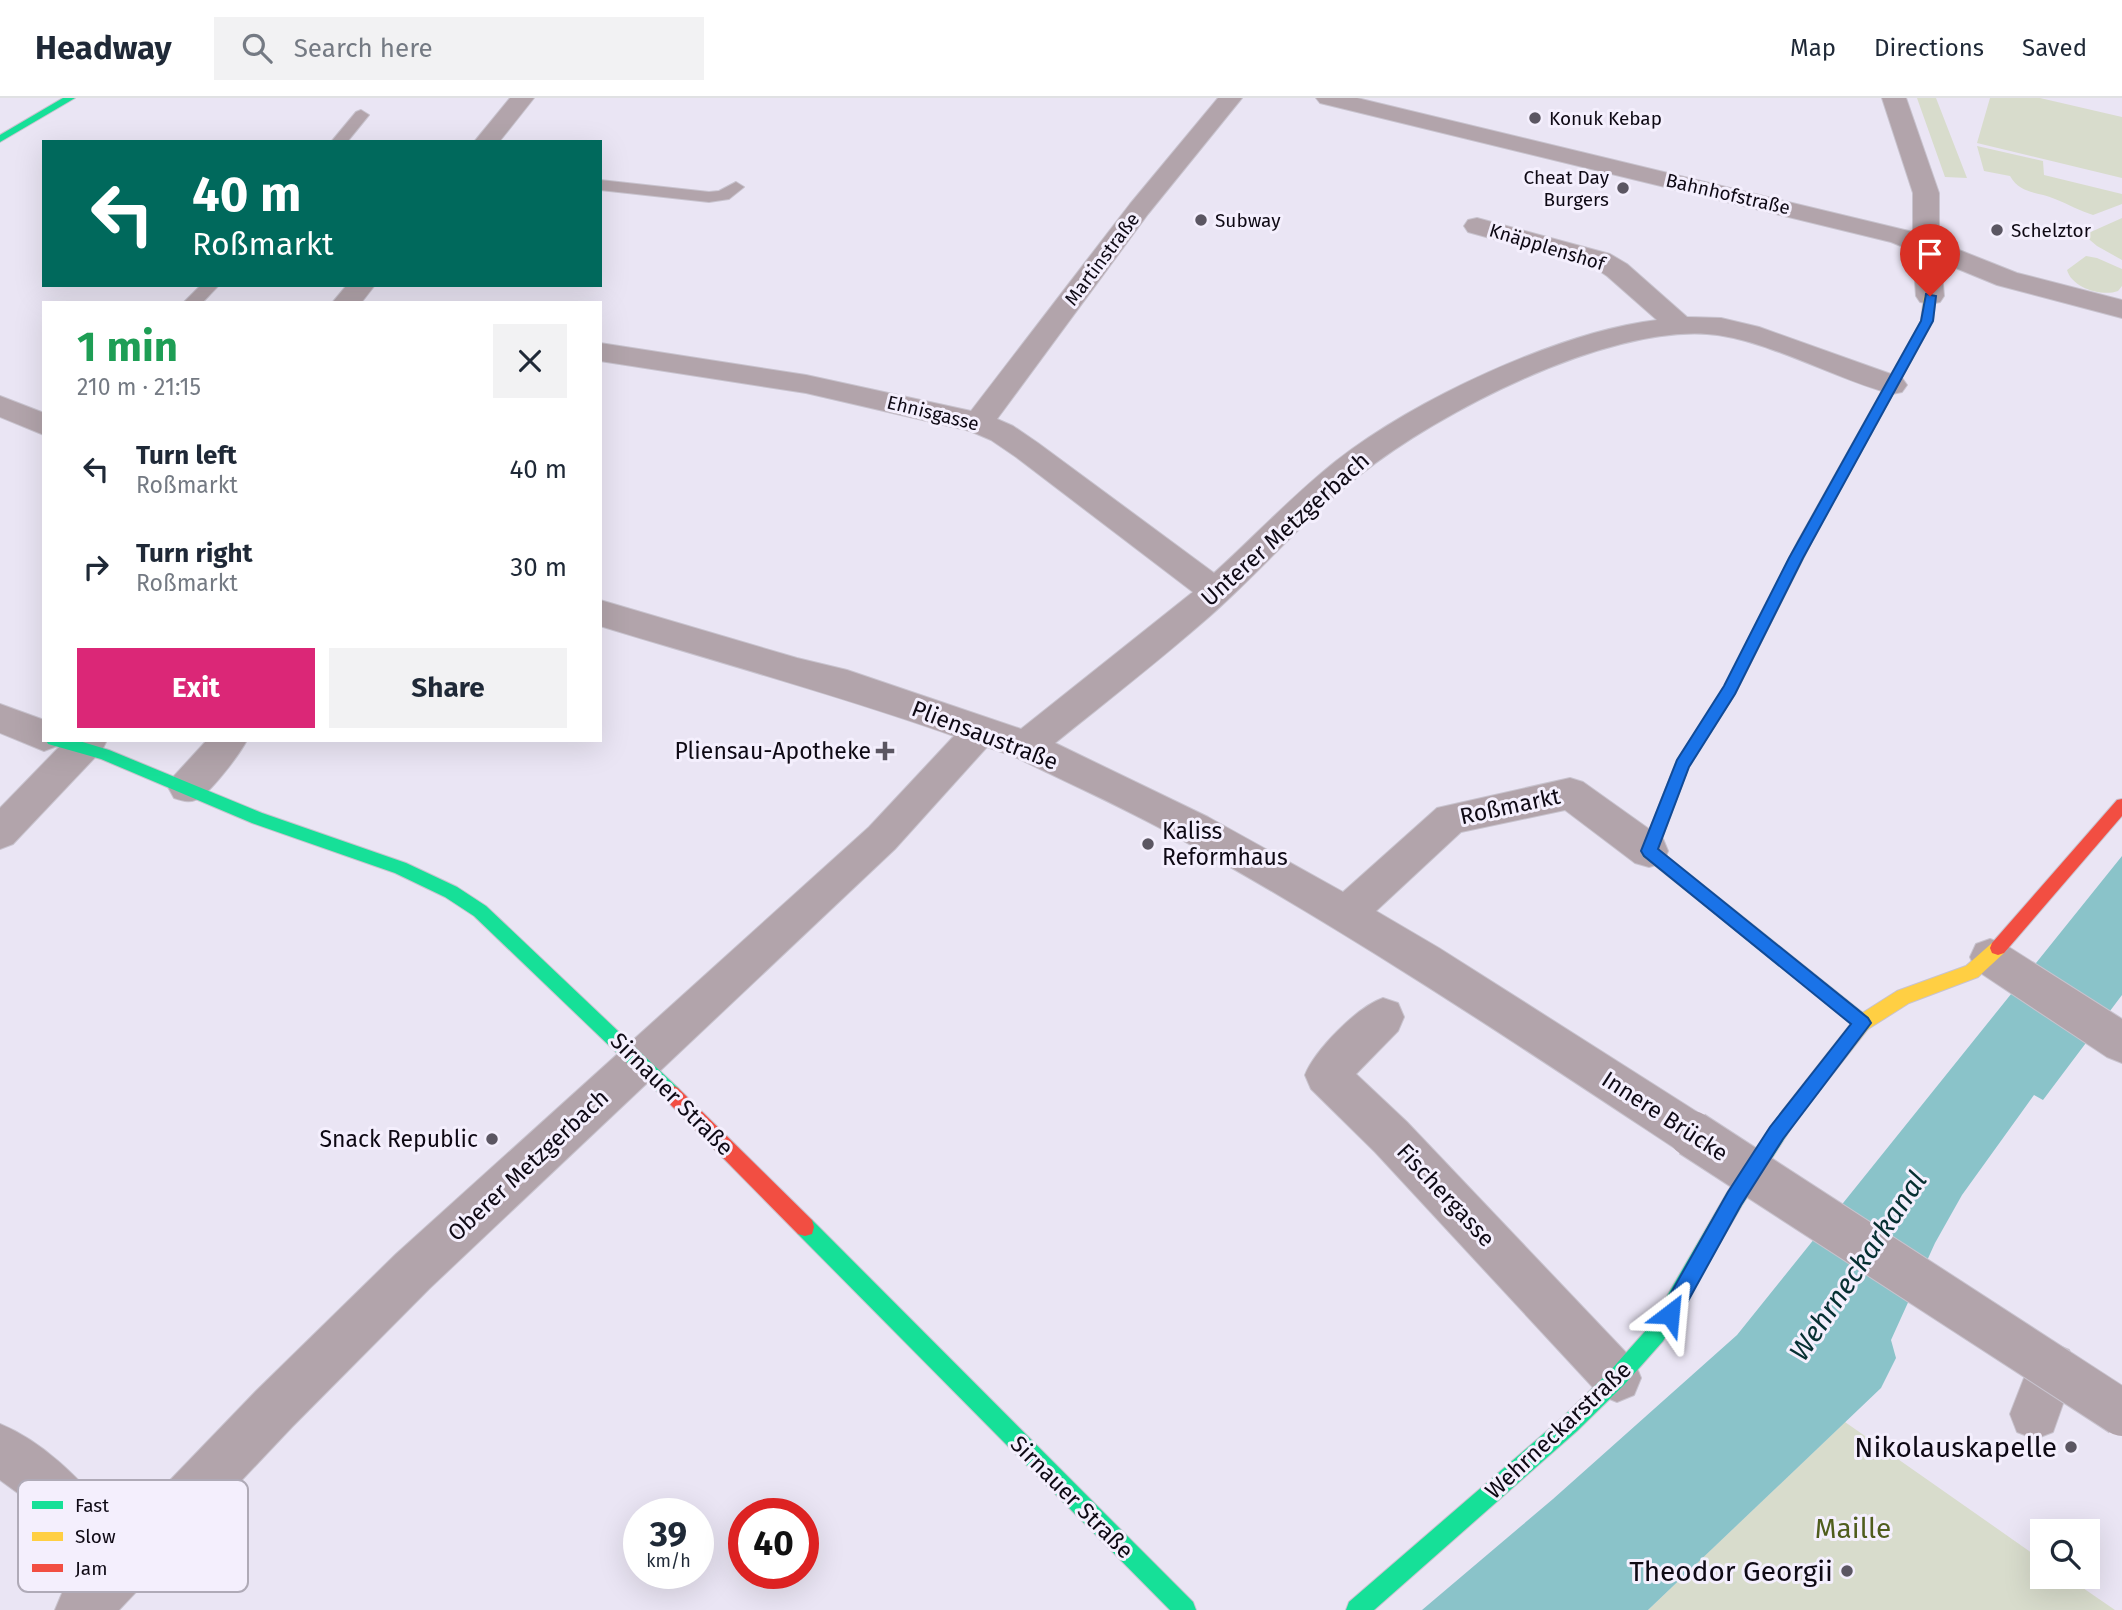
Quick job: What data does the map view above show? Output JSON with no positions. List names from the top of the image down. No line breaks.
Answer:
{"streets":{"street":["Bahnhofstraße","Knäpplenshof","Martinstraße","Ehnisgasse","Unterer Metzgerbach","Pliensaustraße","Roßmarkt","Sirnauer Straße","Innere Brücke","Oberer Metzgerbach","Fischergasse","Wehrneckarstraße"]},"crossings":[["Knäpplenshof","Unterer Metzgerbach"],["Martinstraße","Ehnisgasse"],["Ehnisgasse","Unterer Metzgerbach"],["Unterer Metzgerbach","Pliensaustraße"],["Pliensaustraße","Roßmarkt"],["Pliensaustraße","Innere Brücke"],["Pliensaustraße","Oberer Metzgerbach"],["Roßmarkt","Innere Brücke"],["Roßmarkt","Wehrneckarstraße"],["Sirnauer Straße","Oberer Metzgerbach"],["Fischergasse","Wehrneckarstraße"]],"water":["Wehrneckarkanal"],"parks":["Maille"],"places":{"other":["Konuk Kebap","Cheat Day Burgers","Subway","Schelztor","Kaliss Reformhaus","Snack Republic","Nikolauskapelle","Theodor Georgii"],"health":["Pliensau-Apotheke"]},"legend":["Fast","Slow","Jam"],"page":{"header":"Headway","search":"Search here","nav":["Map","Directions","Saved"],"turn":["40 m","Roßmarkt"],"heading":["1 min","210 m · 21:15"],"list":[{"name":"Turn left","note":"Roßmarkt","value":"40 m"},{"name":"Turn right","note":"Roßmarkt","value":"30 m"}],"buttons":["Exit","Share"],"speed":"39 km/h","limit":"40"}}
